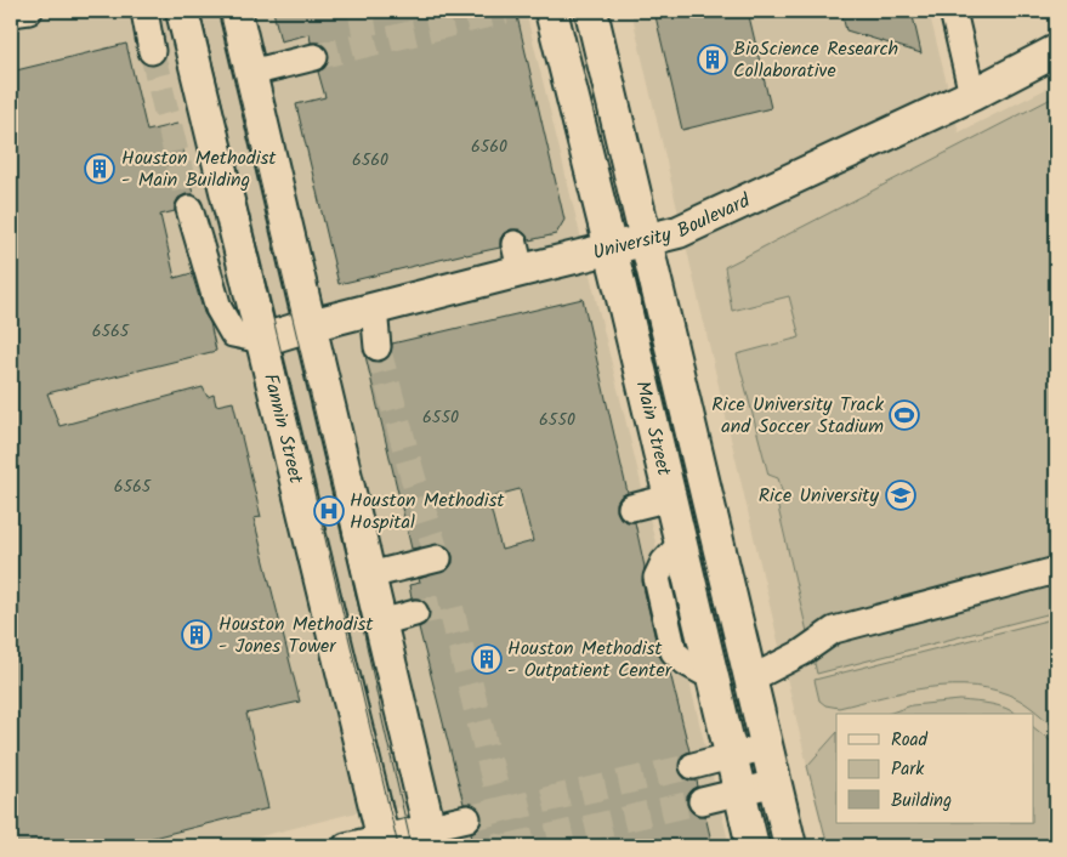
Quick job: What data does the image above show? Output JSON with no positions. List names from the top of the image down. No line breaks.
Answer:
{"streets":{"main road":["University Boulevard","Fannin Street","Main Street"]},"crossings":[["University Boulevard","Fannin Street"],["University Boulevard","Main Street"]],"places":{"building":["BioScience Research Collaborative","Houston Methodist - Main Building","Houston Methodist - Jones Tower","Houston Methodist - Outpatient Center"],"sports":["Rice University Track and Soccer Stadium"],"school or university":["Rice University"],"hospital":["Houston Methodist Hospital"]},"house_numbers":["6560","6560","6565","6550","6550","6565"],"legend":["Road","Park","Building"]}
